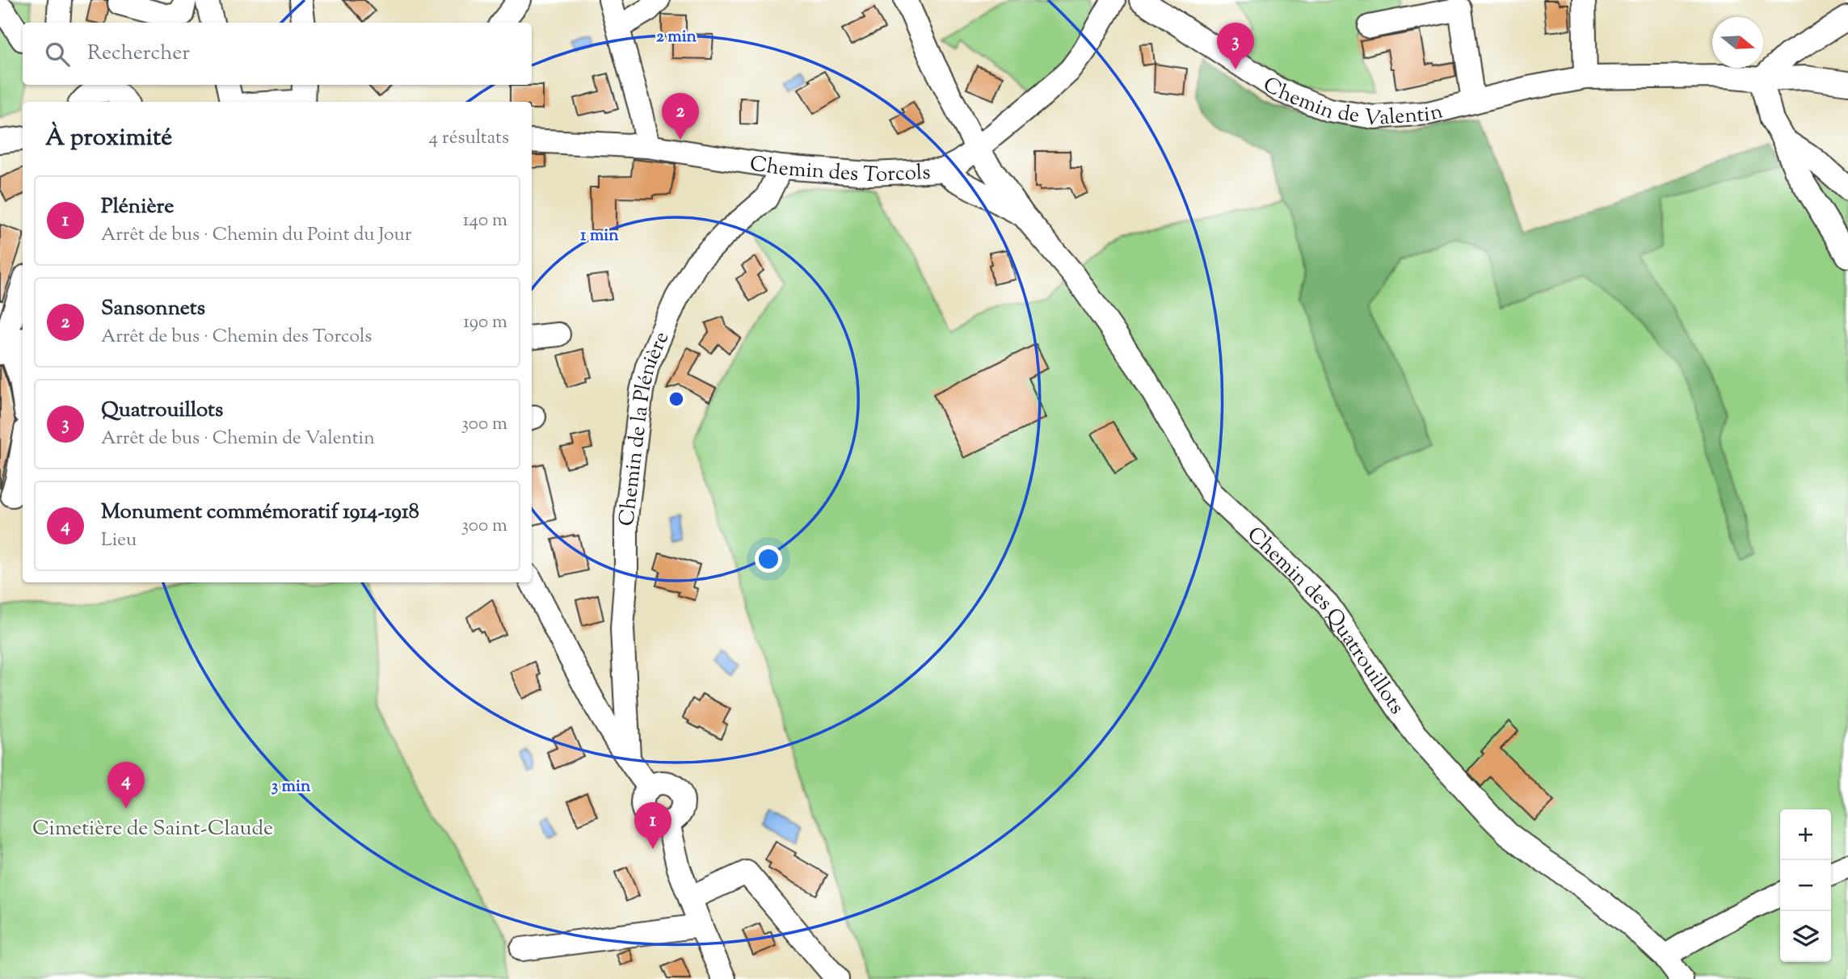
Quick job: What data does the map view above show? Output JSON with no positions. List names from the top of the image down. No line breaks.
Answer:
{"streets":{"street":["Chemin de Valentin","Chemin des Torcols","Chemin de la Plénière","Chemin des Quatrouillots"]},"crossings":[["Chemin des Torcols","Chemin de la Plénière"],["Chemin des Torcols","Chemin des Quatrouillots"]],"parks":["Cimetière de Saint-Claude"],"north":"right","page":{"pins":["3","2","4","1"],"search":"Rechercher","heading":["À proximité","4 résultats"],"list":[{"mark":"1","name":"Plénière","note":"Arrêt de bus · Chemin du Point du Jour","value":"140 m"},{"mark":"2","name":"Sansonnets","note":"Arrêt de bus · Chemin des Torcols","value":"190 m"},{"mark":"3","name":"Quatrouillots","note":"Arrêt de bus · Chemin de Valentin","value":"300 m"},{"mark":"4","name":"Monument commémoratif 1914-1918","note":"Lieu","value":"300 m"}],"map_buttons":["+","−"]},"rings":["2 min","1 min","3 min"]}
